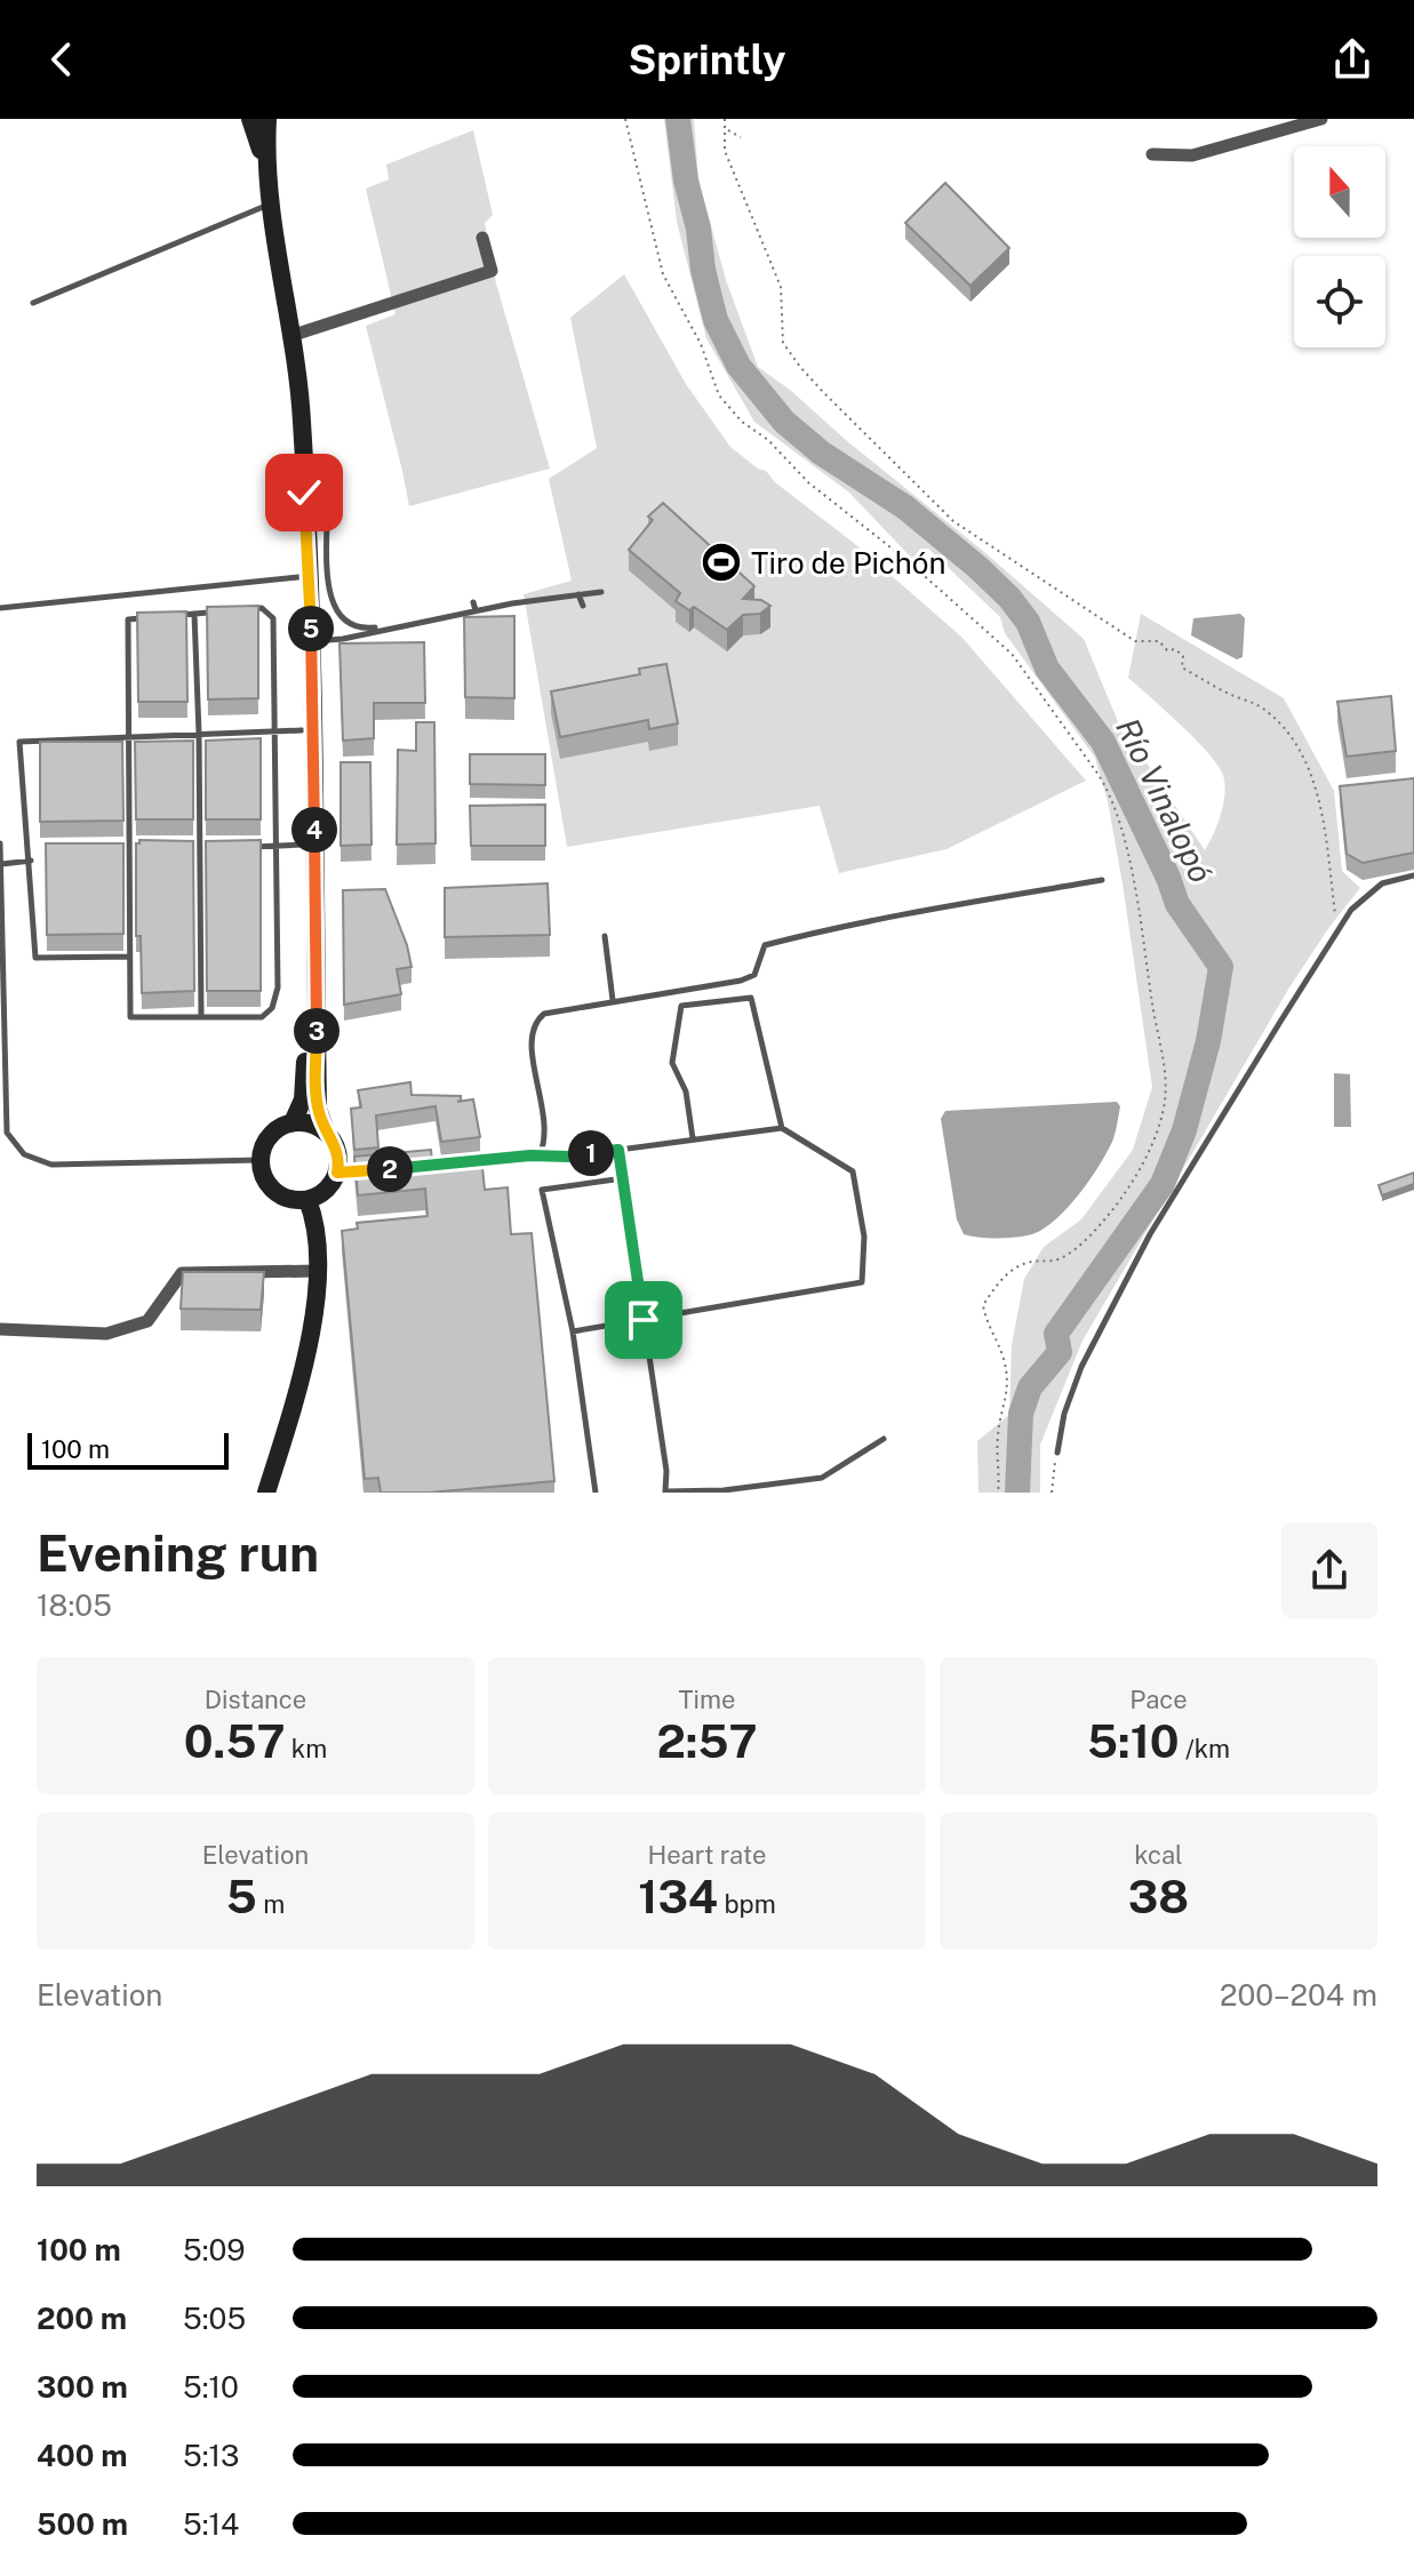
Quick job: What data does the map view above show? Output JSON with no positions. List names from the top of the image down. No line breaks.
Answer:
{"water":["Río Vinalopó"],"places":{"sports":["Tiro de Pichón"]},"scale_bar":"100 m","north":"top","page":{"header":"Sprintly","pins":["5","4","3","1","2"],"scale":"100 m","heading":["Evening run","18:05"],"stats":[["Distance","0.57 km"],["Time","2:57"],["Pace","5:10 /km"],["Elevation","5 m"],["Heart rate","134 bpm"],["kcal","38"]],"chart":["Elevation","200–204 m"],"list":[{"name":"100 m","note":"5:09"},{"name":"200 m","note":"5:05"},{"name":"300 m","note":"5:10"},{"name":"400 m","note":"5:13"},{"name":"500 m","note":"5:14"}]}}
